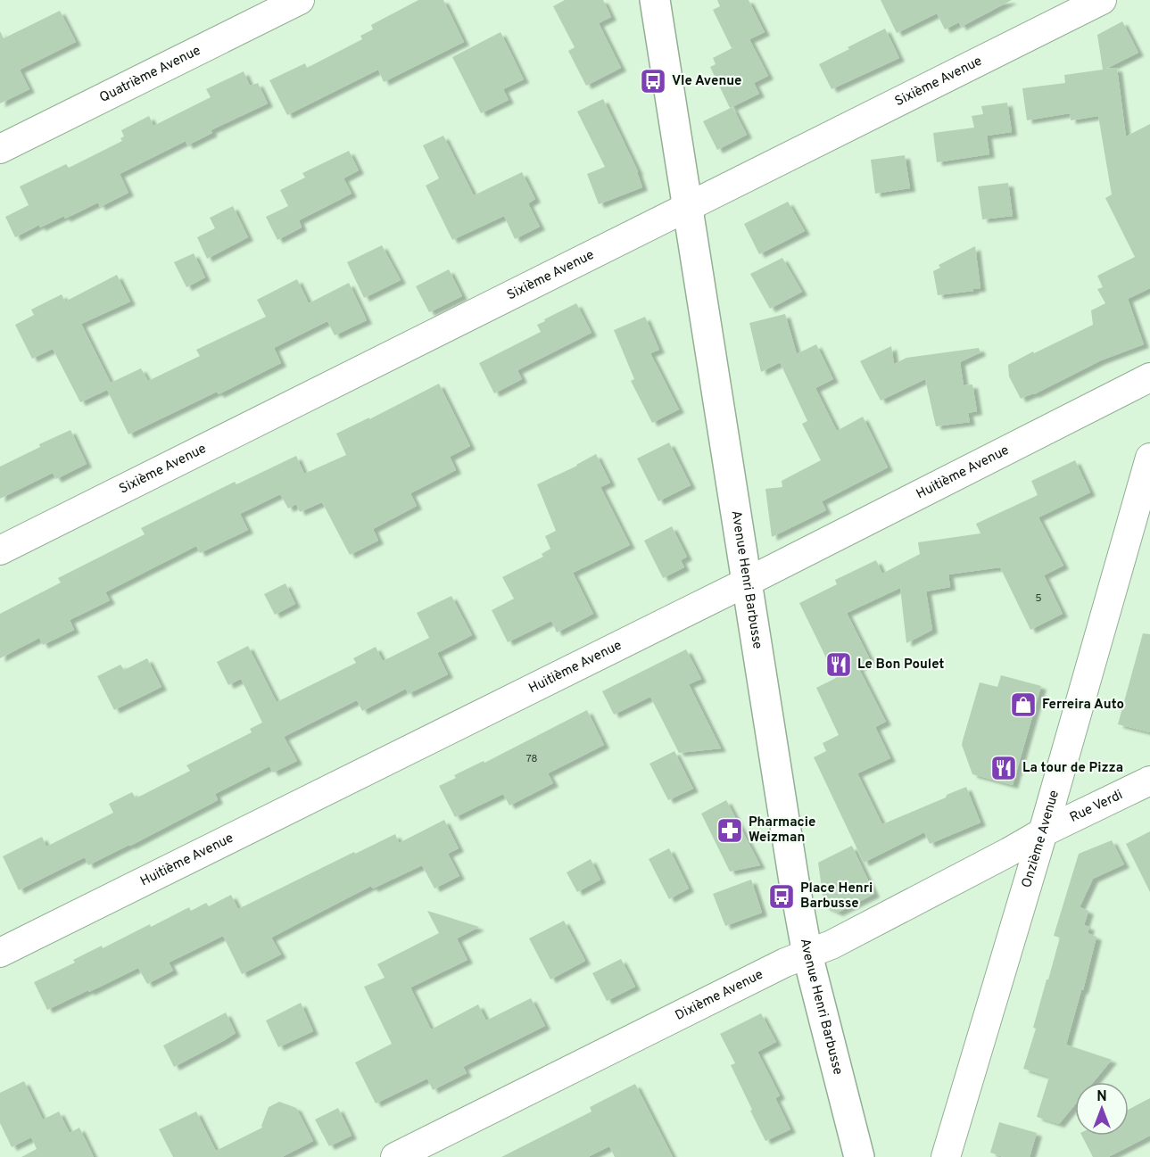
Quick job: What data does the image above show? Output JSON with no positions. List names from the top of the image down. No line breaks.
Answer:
{"streets":{"street":["Quatrième Avenue","Sixième Avenue","Huitième Avenue","Avenue Henri Barbusse","Rue Verdi","Onzième Avenue","Dixième Avenue"]},"crossings":[["Sixième Avenue","Avenue Henri Barbusse"],["Huitième Avenue","Avenue Henri Barbusse"],["Avenue Henri Barbusse","Dixième Avenue"],["Rue Verdi","Onzième Avenue"],["Rue Verdi","Dixième Avenue"],["Onzième Avenue","Dixième Avenue"]],"places":{"bus stop":["VIe Avenue","Place Henri Barbusse"],"restaurant":["Le Bon Poulet","La tour de Pizza"],"shop":["Ferreira Auto"],"pharmacy":["Pharmacie Weizman"]},"house_numbers":["5","78"],"north":"top"}
